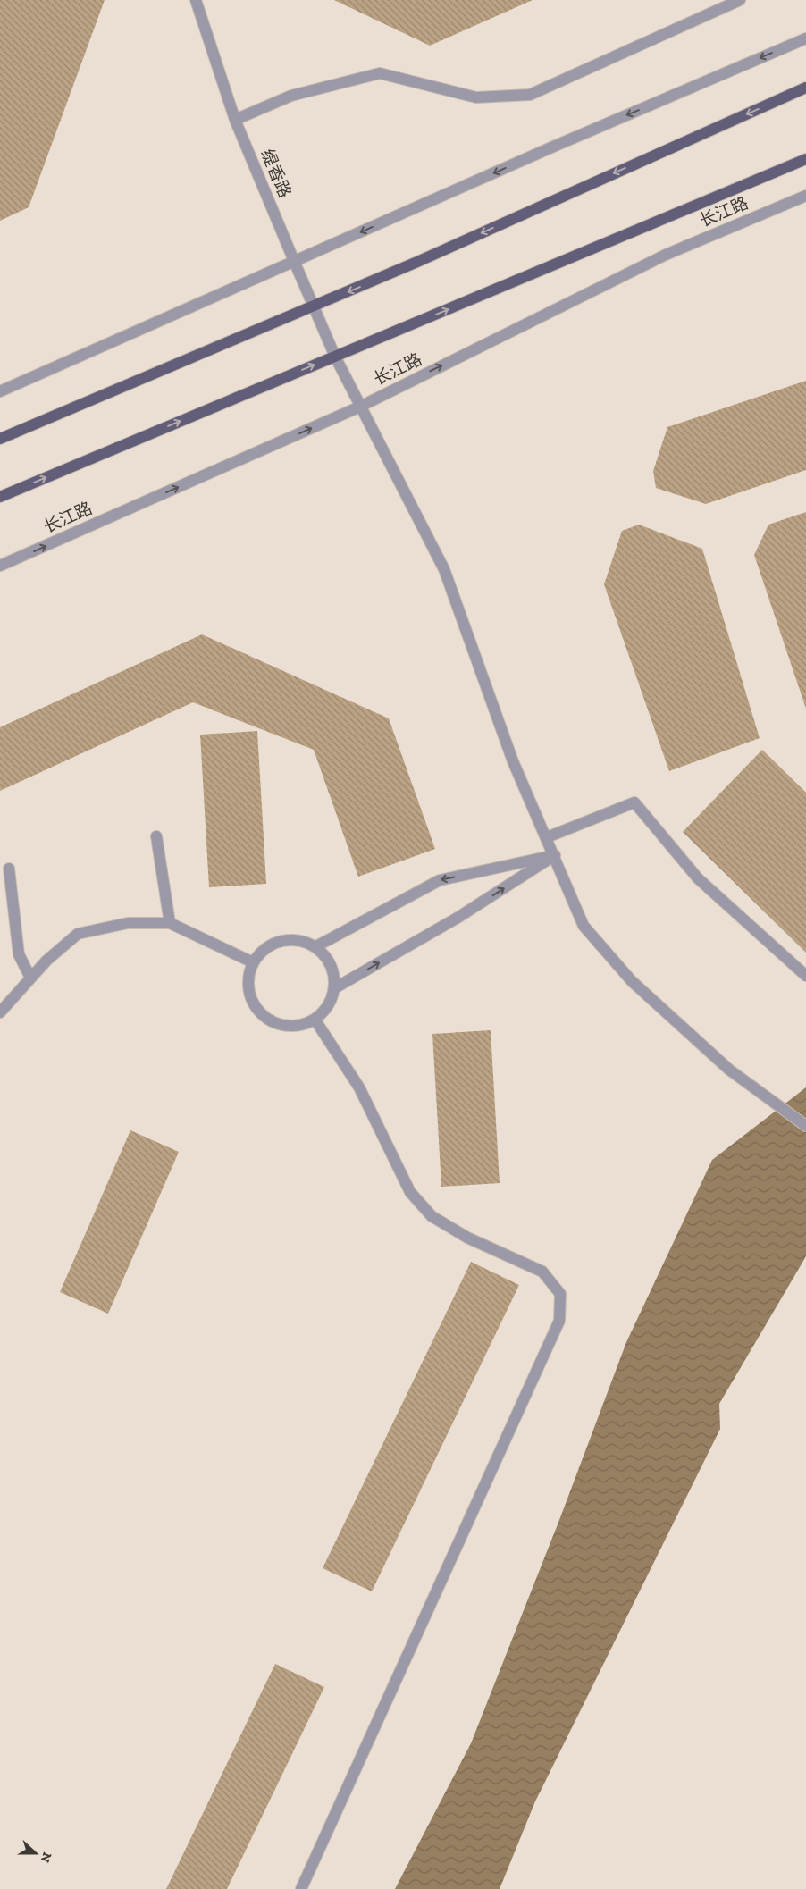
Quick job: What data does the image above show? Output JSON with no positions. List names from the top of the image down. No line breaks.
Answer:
{"streets":{"main road":["长江路"],"street":["缇香路"]},"crossings":[["缇香路","长江路"]],"north":"right"}
